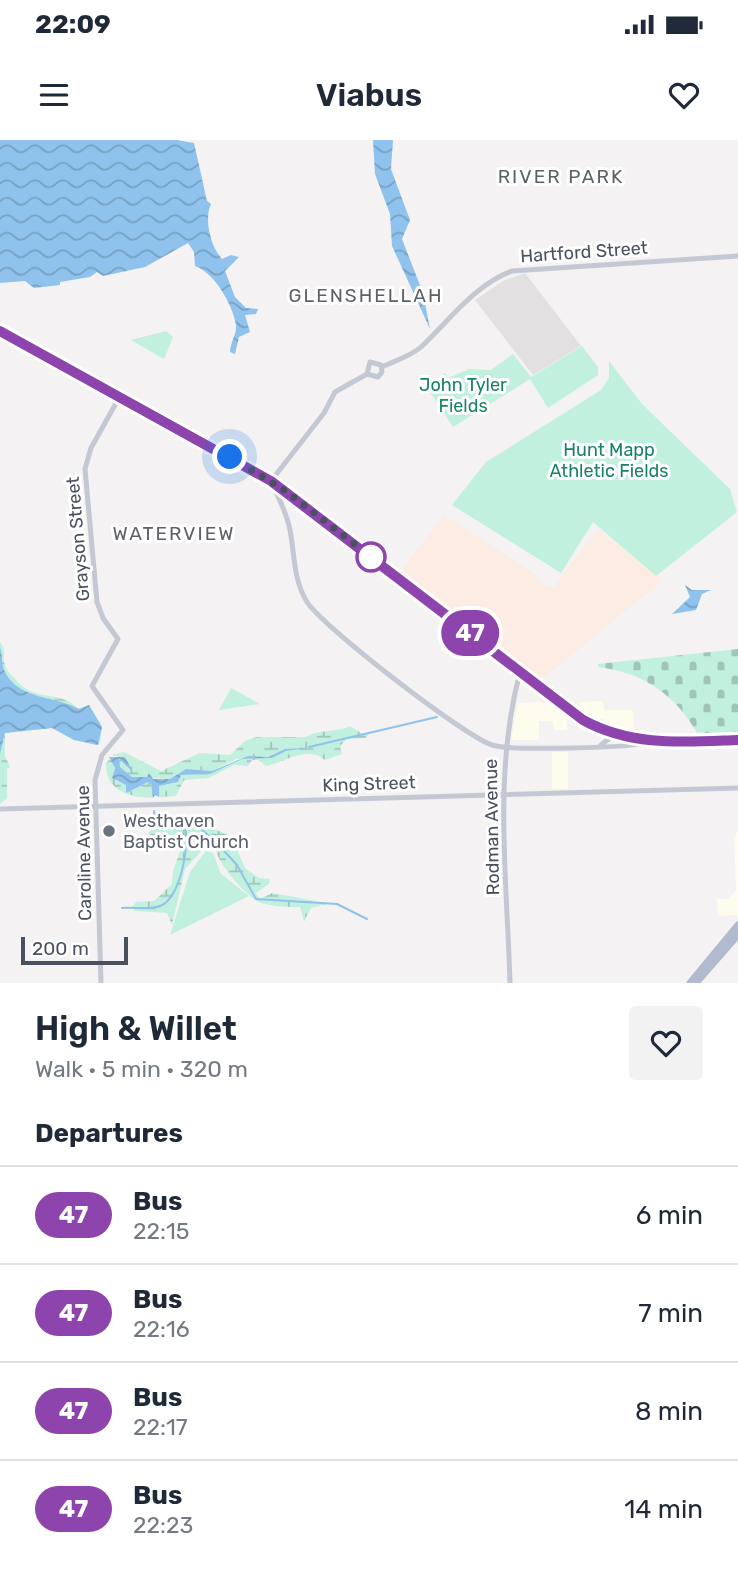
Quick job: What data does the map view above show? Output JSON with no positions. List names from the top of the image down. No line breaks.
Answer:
{"streets":{"street":["Hartford Street","Grayson Street","King Street","Rodman Avenue","Caroline Avenue"]},"crossings":[["Grayson Street","Caroline Avenue"],["King Street","Rodman Avenue"],["King Street","Caroline Avenue"]],"districts":["RIVER PARK","GLENSHELLAH","WATERVIEW"],"parks":["John Tyler Fields","Hunt Mapp Athletic Fields"],"places":["Westhaven Baptist Church"],"lines":["bus line 47"],"scale_bar":"200 m","page":{"status":"22:09","header":"Viabus","on_map":"47","scale":"200 m","heading":[["High & Willet","Walk · 5 min · 320 m"],"Departures"],"list":[{"mark":"47","name":"Bus","note":"22:15","value":"6 min"},{"mark":"47","name":"Bus","note":"22:16","value":"7 min"},{"mark":"47","name":"Bus","note":"22:17","value":"8 min"},{"mark":"47","name":"Bus","note":"22:23","value":"14 min"}]}}
